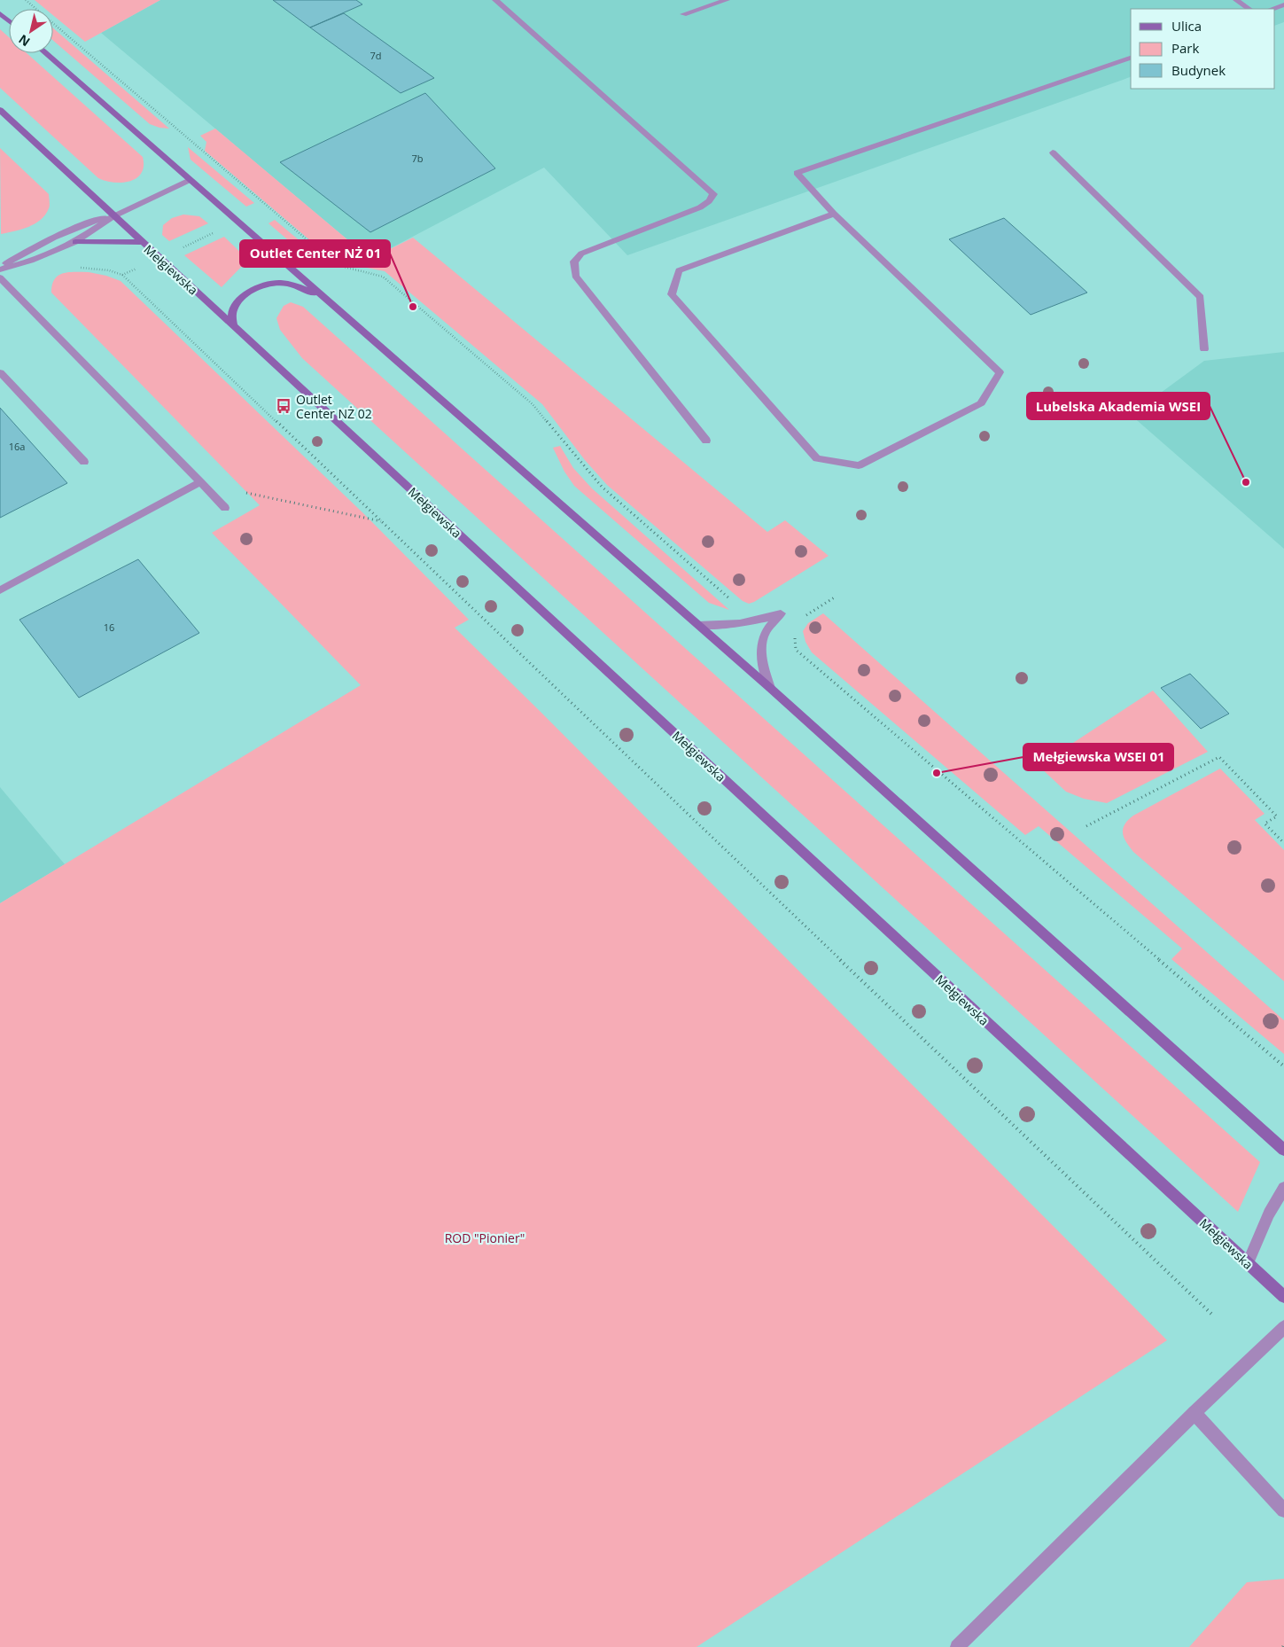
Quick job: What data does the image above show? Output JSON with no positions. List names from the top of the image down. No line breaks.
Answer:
{"streets":{"main road":["Mełgiewska"]},"parks":["ROD \"Pionier\""],"places":{"other":["Outlet Center NŻ 01","Lubelska Akademia WSEI","Mełgiewska WSEI 01"],"bus stop":["Outlet Center NŻ 02"]},"house_numbers":["7d","7b","16a","16"],"legend":["Ulica","Park","Budynek"],"north":"bottom left"}
